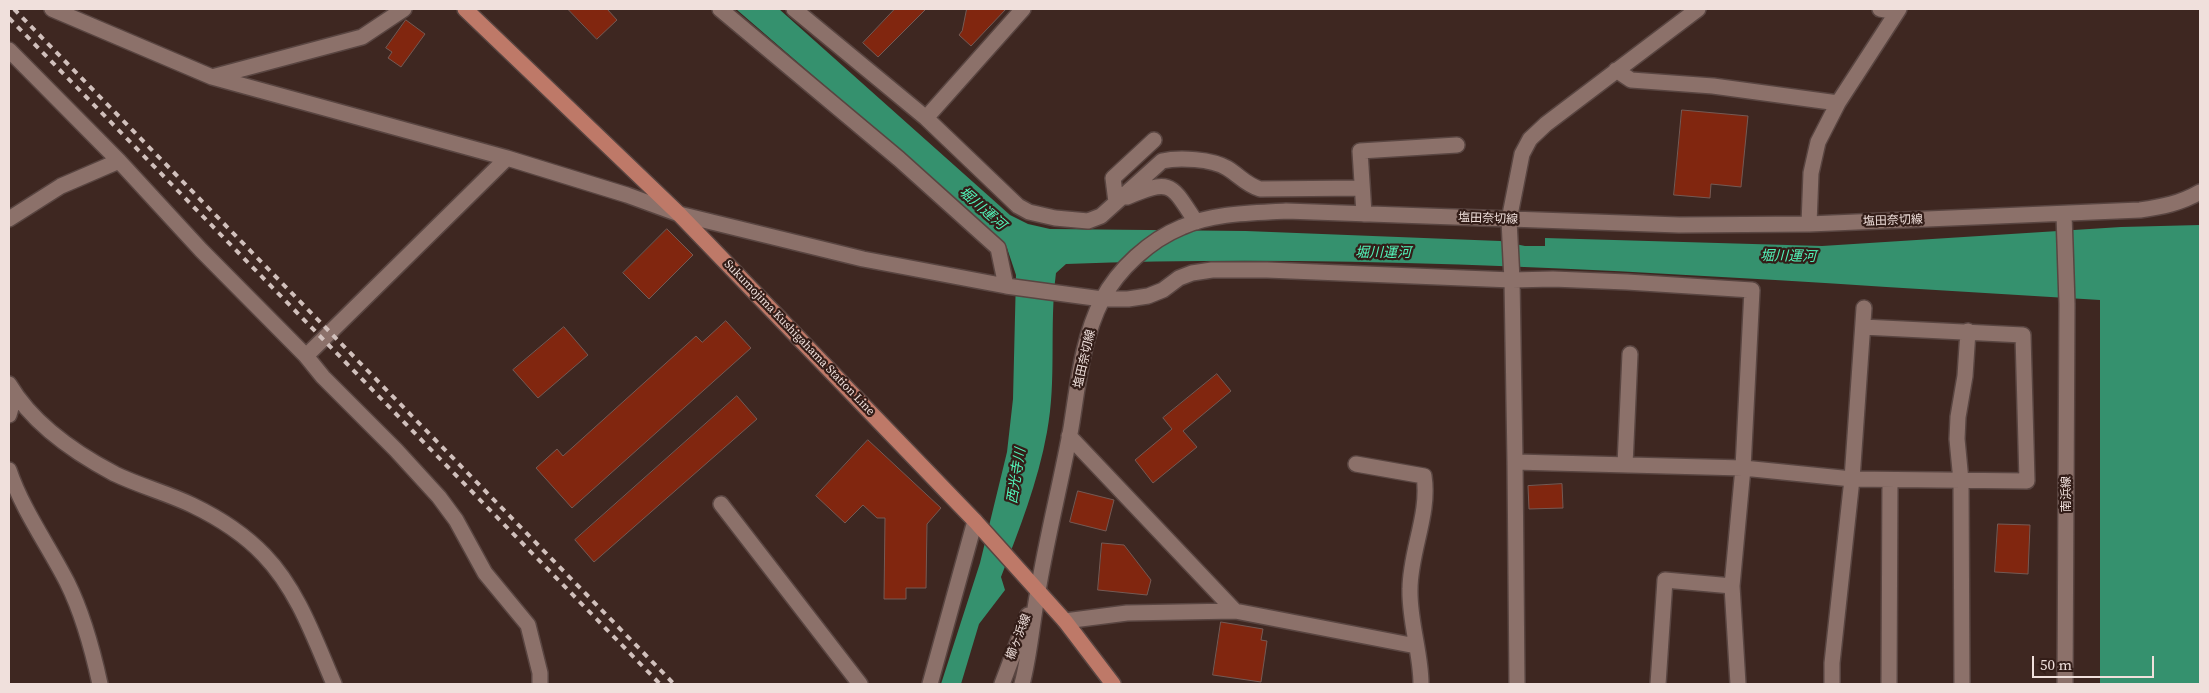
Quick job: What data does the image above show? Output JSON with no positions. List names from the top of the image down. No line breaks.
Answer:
{"streets":{"main road":["Sukumojima Kushigahama Station Line"],"street":["塩田奈切線","南浜線","櫛ヶ浜線"]},"crossings":[["塩田奈切線","Sukumojima Kushigahama Station Line"],["塩田奈切線","南浜線"],["塩田奈切線","櫛ヶ浜線"],["Sukumojima Kushigahama Station Line","櫛ヶ浜線"]],"water":["堀川運河","西光寺川"],"scale_bar":"50 m"}
